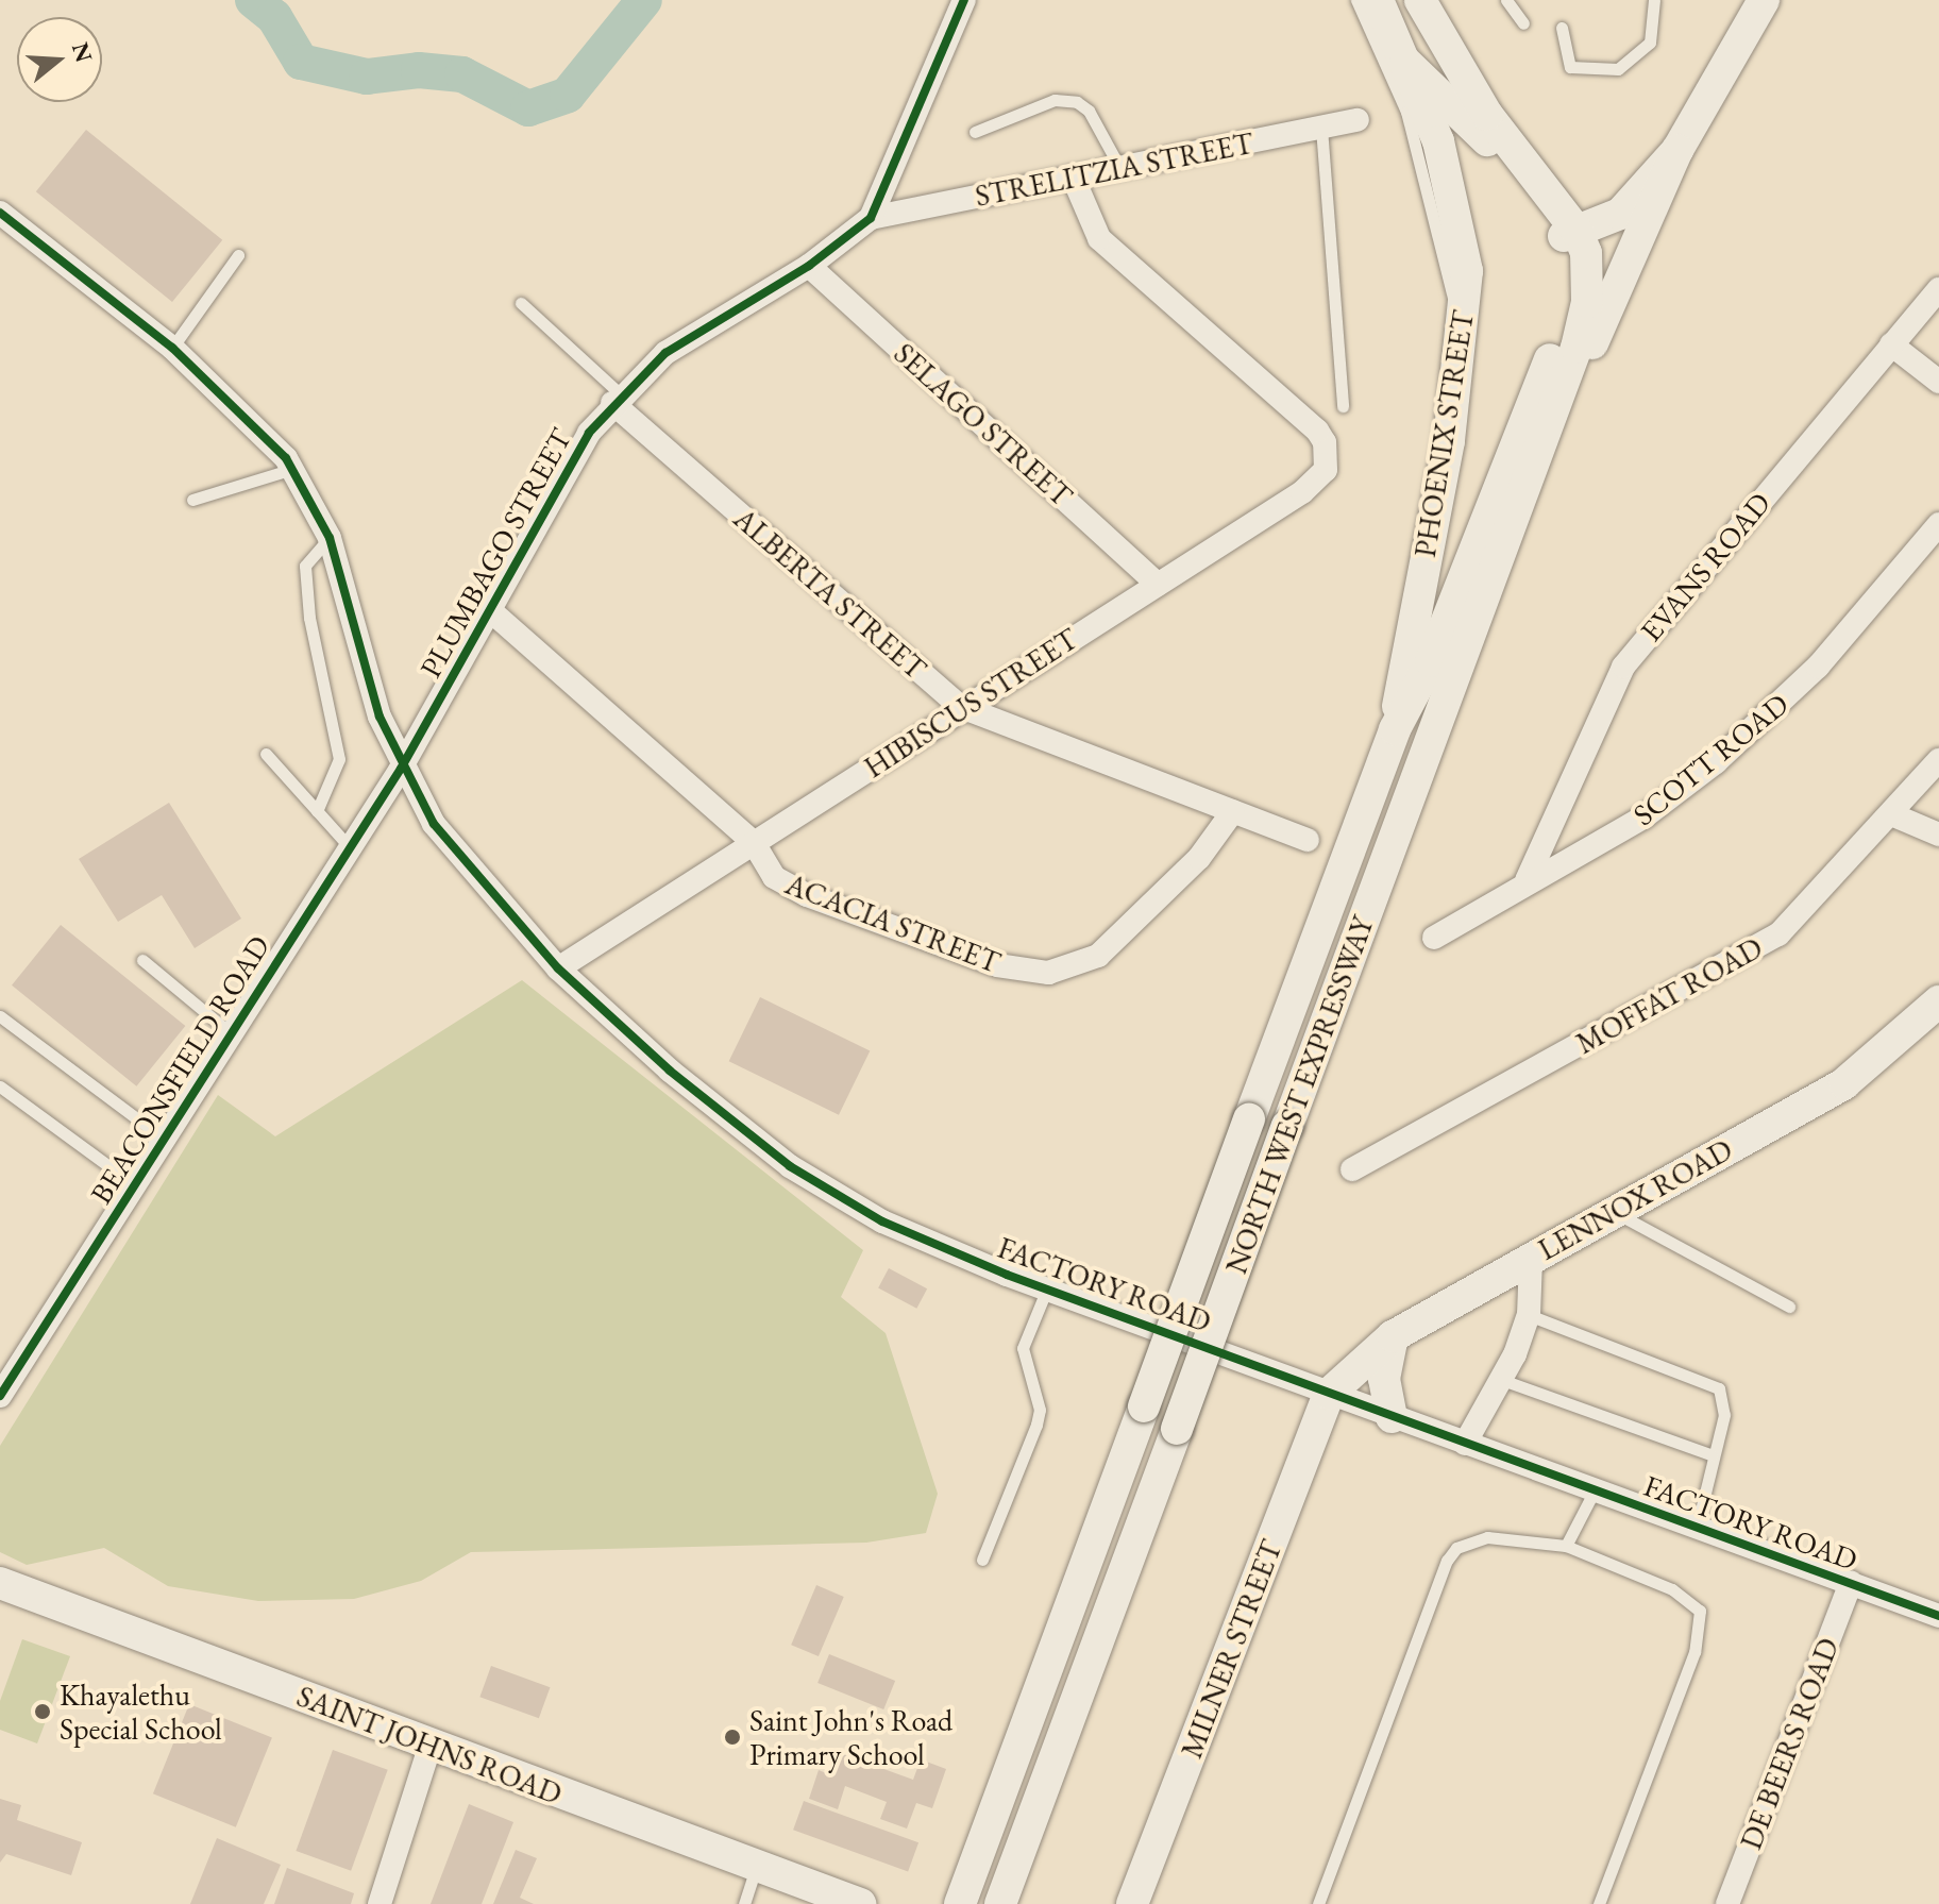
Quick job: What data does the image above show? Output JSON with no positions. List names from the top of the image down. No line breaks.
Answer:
{"streets":{"main road":["PHOENIX STREET","NORTH WEST EXPRESSWAY","LENNOX ROAD","MILNER STREET","SAINT JOHNS ROAD"],"street":["STRELITZIA STREET","SELAGO STREET","PLUMBAGO STREET","EVANS ROAD","ALBERTA STREET","HIBISCUS STREET","SCOTT ROAD","ACACIA STREET","MOFFAT ROAD","BEACONSFIELD ROAD","FACTORY ROAD","DE BEERS ROAD"]},"crossings":[["STRELITZIA STREET","PLUMBAGO STREET"],["STRELITZIA STREET","HIBISCUS STREET"],["SELAGO STREET","PLUMBAGO STREET"],["SELAGO STREET","HIBISCUS STREET"],["PHOENIX STREET","NORTH WEST EXPRESSWAY"],["PLUMBAGO STREET","ALBERTA STREET"],["PLUMBAGO STREET","ACACIA STREET"],["PLUMBAGO STREET","BEACONSFIELD ROAD"],["PLUMBAGO STREET","FACTORY ROAD"],["EVANS ROAD","SCOTT ROAD"],["ALBERTA STREET","HIBISCUS STREET"],["ALBERTA STREET","ACACIA STREET"],["HIBISCUS STREET","ACACIA STREET"],["HIBISCUS STREET","FACTORY ROAD"],["BEACONSFIELD ROAD","FACTORY ROAD"],["LENNOX ROAD","FACTORY ROAD"],["LENNOX ROAD","MILNER STREET"],["FACTORY ROAD","MILNER STREET"],["FACTORY ROAD","DE BEERS ROAD"]],"places":["Khayalethu Special School","Saint John's Road Primary School"],"north":"right"}
